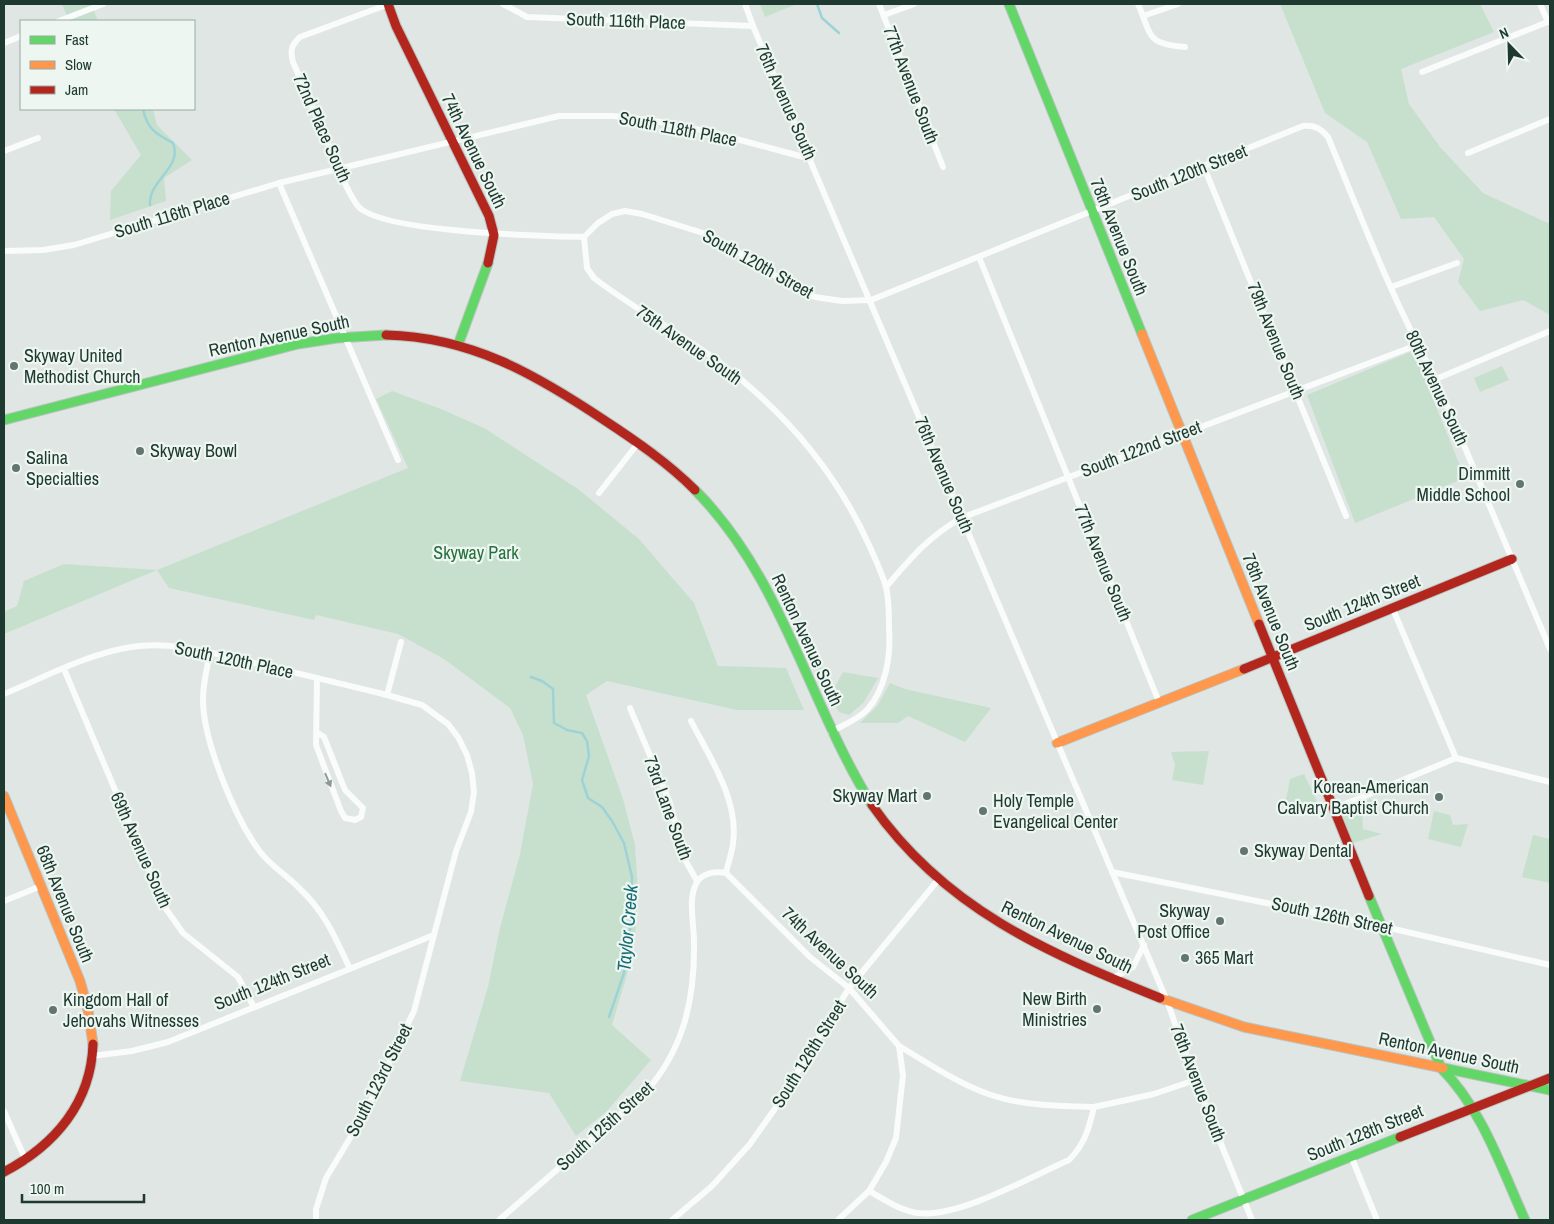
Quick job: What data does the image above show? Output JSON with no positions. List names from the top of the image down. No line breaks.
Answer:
{"streets":{"street":["South 116th Place","77th Avenue South","76th Avenue South","72nd Place South","South 118th Place","74th Avenue South","South 120th Street","78th Avenue South","Renton Avenue South","79th Avenue South","75th Avenue South","80th Avenue South","South 122nd Street","South 124th Street","South 120th Place","73rd Lane South","69th Avenue South","68th Avenue South","South 126th Street","South 123rd Street","South 125th Street","South 128th Street"]},"crossings":[["South 116th Place","76th Avenue South"],["South 116th Place","72nd Place South"],["South 116th Place","South 118th Place"],["77th Avenue South","South 120th Street"],["77th Avenue South","South 122nd Street"],["77th Avenue South","South 124th Street"],["76th Avenue South","South 118th Place"],["76th Avenue South","South 120th Street"],["76th Avenue South","Renton Avenue South"],["76th Avenue South","South 122nd Street"],["76th Avenue South","South 124th Street"],["76th Avenue South","South 126th Street"],["76th Avenue South","South 128th Street"],["72nd Place South","South 118th Place"],["72nd Place South","74th Avenue South"],["South 118th Place","74th Avenue South"],["74th Avenue South","Renton Avenue South"],["74th Avenue South","South 126th Street"],["South 120th Street","78th Avenue South"],["South 120th Street","79th Avenue South"],["South 120th Street","75th Avenue South"],["South 120th Street","80th Avenue South"],["78th Avenue South","Renton Avenue South"],["78th Avenue South","South 122nd Street"],["78th Avenue South","South 124th Street"],["78th Avenue South","South 126th Street"],["78th Avenue South","South 128th Street"],["Renton Avenue South","75th Avenue South"],["Renton Avenue South","South 126th Street"],["Renton Avenue South","South 128th Street"],["79th Avenue South","South 122nd Street"],["75th Avenue South","South 122nd Street"],["80th Avenue South","South 122nd Street"],["80th Avenue South","South 124th Street"],["South 124th Street","South 120th Place"],["South 124th Street","69th Avenue South"],["South 124th Street","68th Avenue South"],["South 124th Street","South 123rd Street"],["South 120th Place","69th Avenue South"],["South 120th Place","South 123rd Street"],["73rd Lane South","South 125th Street"]],"water":["Taylor Creek"],"parks":["Skyway Park"],"places":["Skyway United Methodist Church","Skyway Bowl","Salina Specialties","Dimmitt Middle School","Skyway Mart","Korean-American Calvary Baptist Church","Holy Temple Evangelical Center","Skyway Dental","Skyway Post Office","365 Mart","New Birth Ministries","Kingdom Hall of Jehovahs Witnesses"],"legend":["Fast","Slow","Jam"],"scale_bar":"100 m","north":"top left"}
